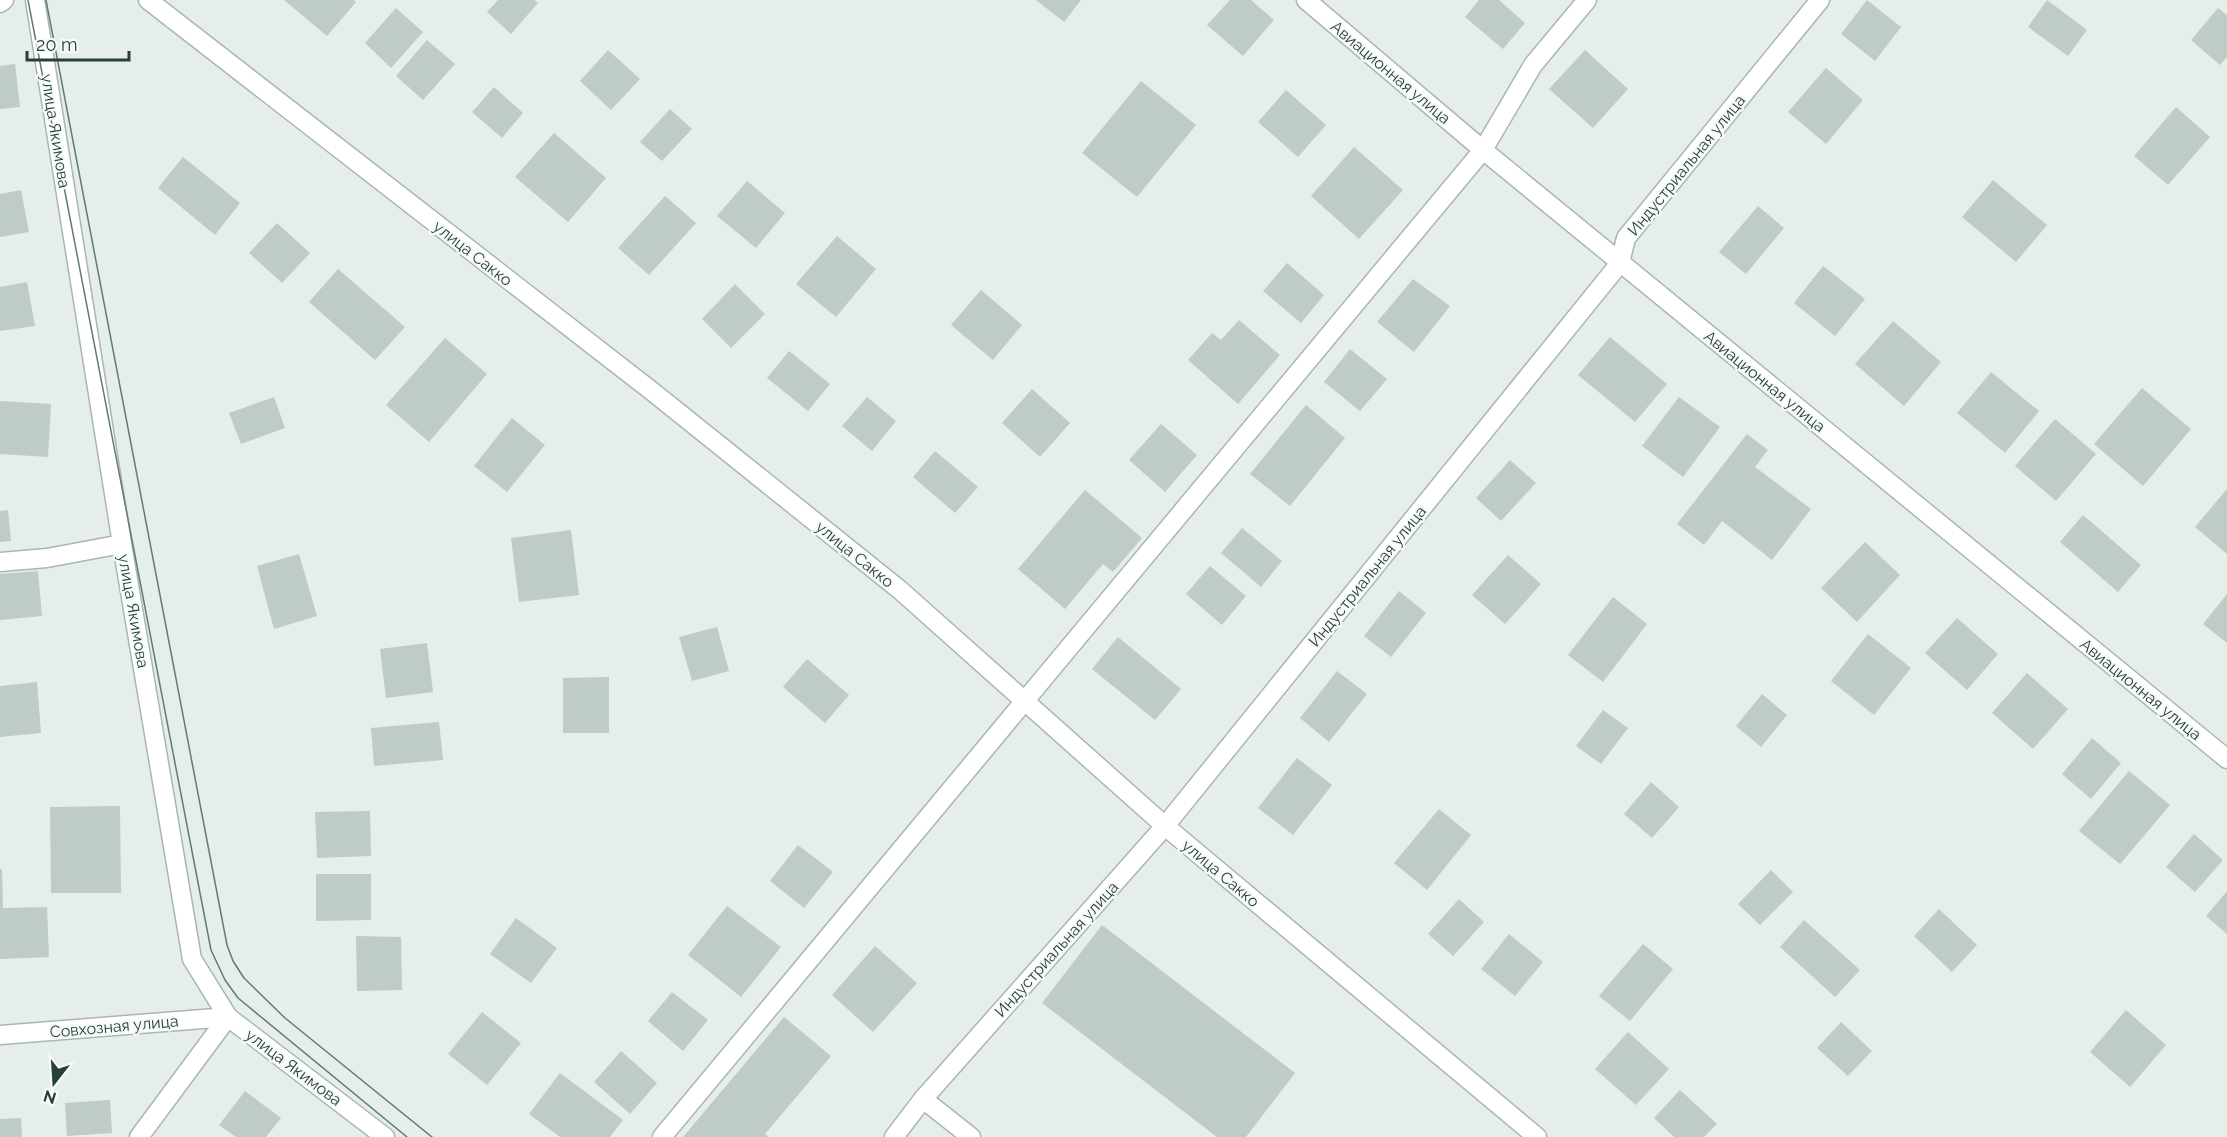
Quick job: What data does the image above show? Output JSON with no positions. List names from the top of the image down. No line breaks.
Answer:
{"streets":{"street":["Авиационная улица","улица Якимова","Индустриальная улица","улица Сакко","Совхозная улица"]},"crossings":[["Авиационная улица","Индустриальная улица"],["улица Якимова","Совхозная улица"],["Индустриальная улица","улица Сакко"]],"scale_bar":"20 m","north":"bottom"}
